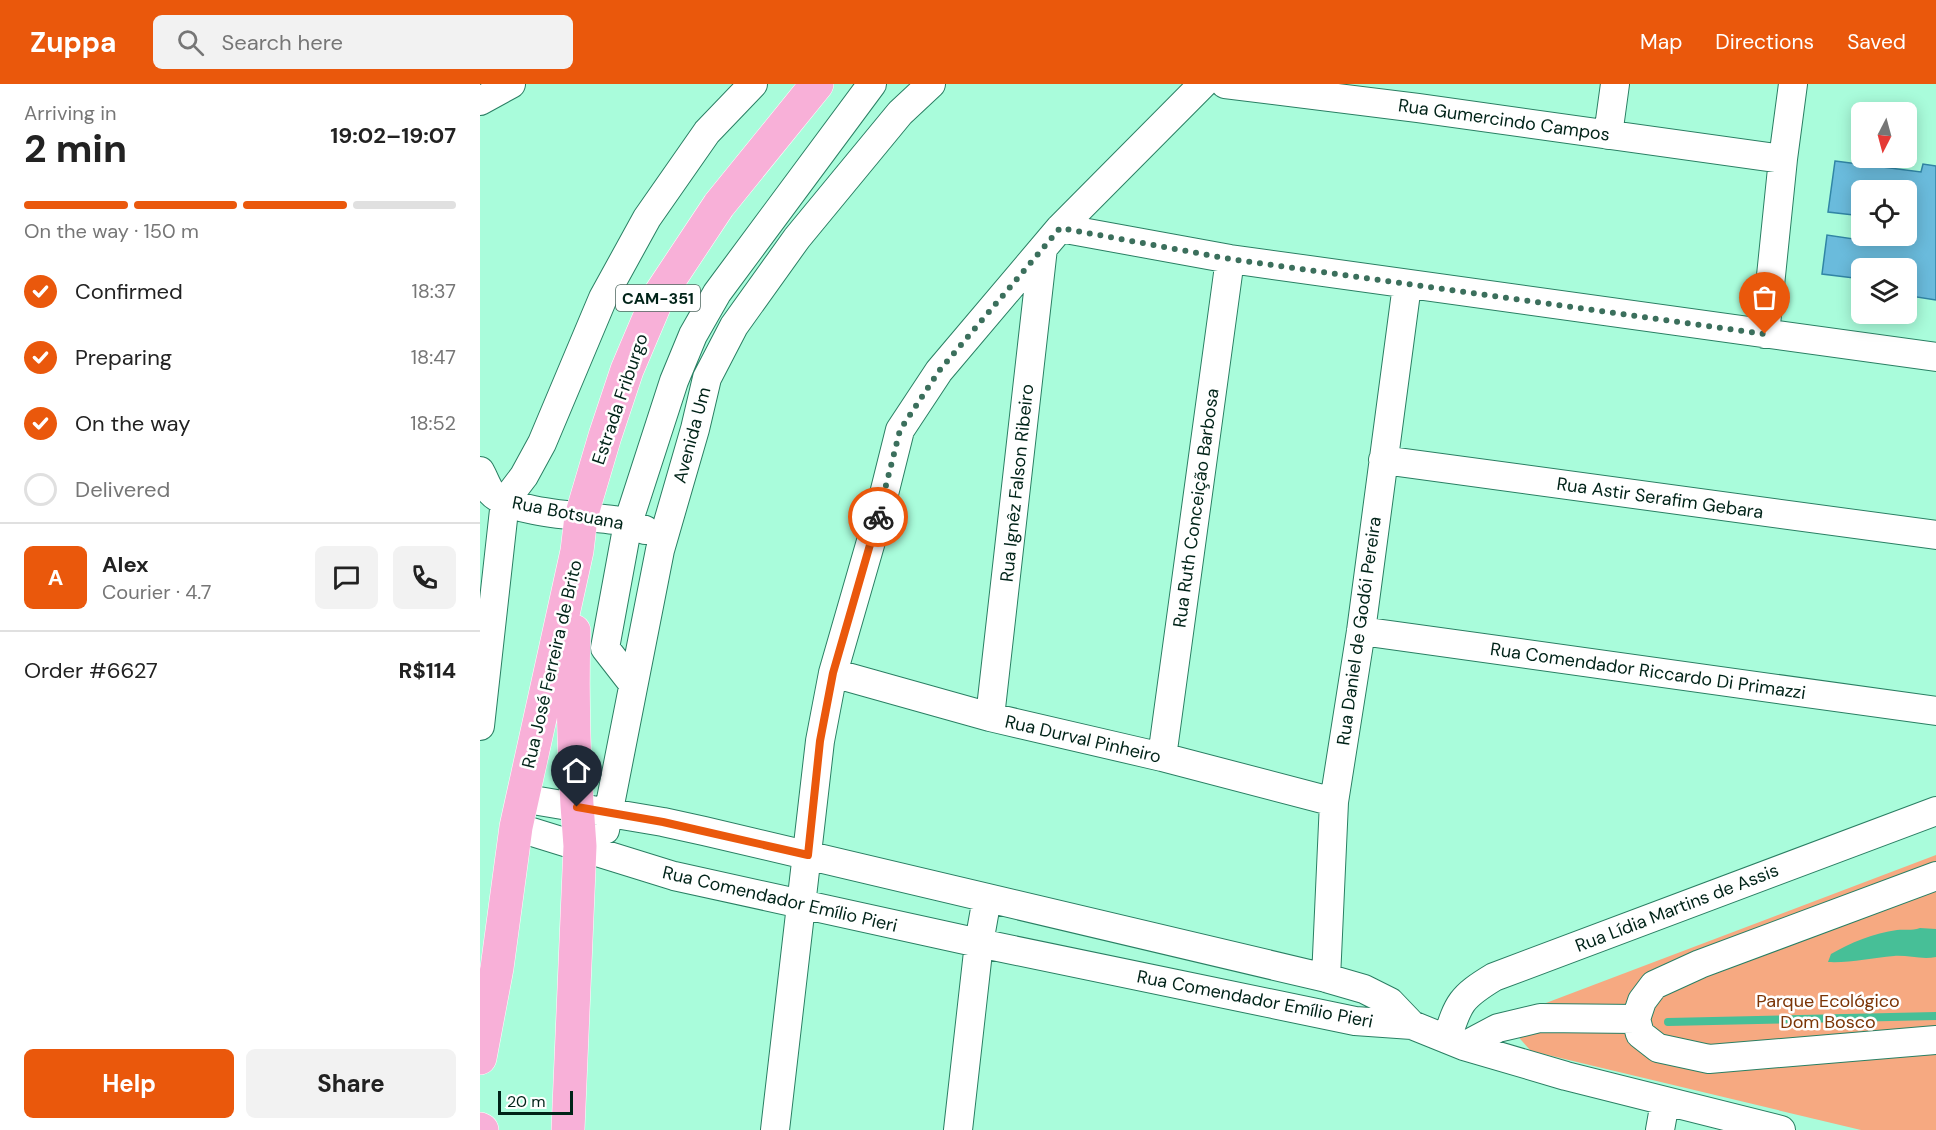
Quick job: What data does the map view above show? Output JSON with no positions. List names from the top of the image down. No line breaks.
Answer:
{"streets":{"main road":["CAM-351","Estrada Friburgo","Rua José Ferreira de Brito"],"street":["Rua Gumercindo Campos","Avenida Um","Rua Ignêz Falson Ribeiro","Rua Astir Serafim Gebara","Rua Ruth Conceição Barbosa","Rua Botsuana","Rua Daniel de Godói Pereira","Rua Comendador Riccardo Di Primazzi","Rua Durval Pinheiro","Rua Comendador Emílio Pieri","Rua Lídia Martins de Assis"]},"crossings":[["Estrada Friburgo","Rua Botsuana"],["Estrada Friburgo","Rua José Ferreira de Brito"],["Avenida Um","Rua Botsuana"],["Avenida Um","Rua José Ferreira de Brito"],["Avenida Um","Rua Comendador Emílio Pieri"],["Rua Ignêz Falson Ribeiro","Rua Durval Pinheiro"],["Rua Astir Serafim Gebara","Rua Daniel de Godói Pereira"],["Rua Ruth Conceição Barbosa","Rua Durval Pinheiro"],["Rua Daniel de Godói Pereira","Rua Comendador Riccardo Di Primazzi"],["Rua Daniel de Godói Pereira","Rua Durval Pinheiro"],["Rua Daniel de Godói Pereira","Rua Comendador Emílio Pieri"],["Rua José Ferreira de Brito","Rua Comendador Emílio Pieri"]],"parks":["Parque Ecológico Dom Bosco"],"scale_bar":"20 m","north":"bottom","page":{"header":"Zuppa","search":"Search here","nav":["Map","Directions","Saved"],"heading":["2 min","Arriving in","19:02–19:07"],"panel":["Alex","Courier · 4.7","Order #6627","R$114"],"bar":"On the way · 150 m","list":[["Confirmed","18:37"],["Preparing","18:47"],["On the way","18:52"],"Delivered"],"round":"A","buttons":["Help","Share"],"scale":"20 m"}}
